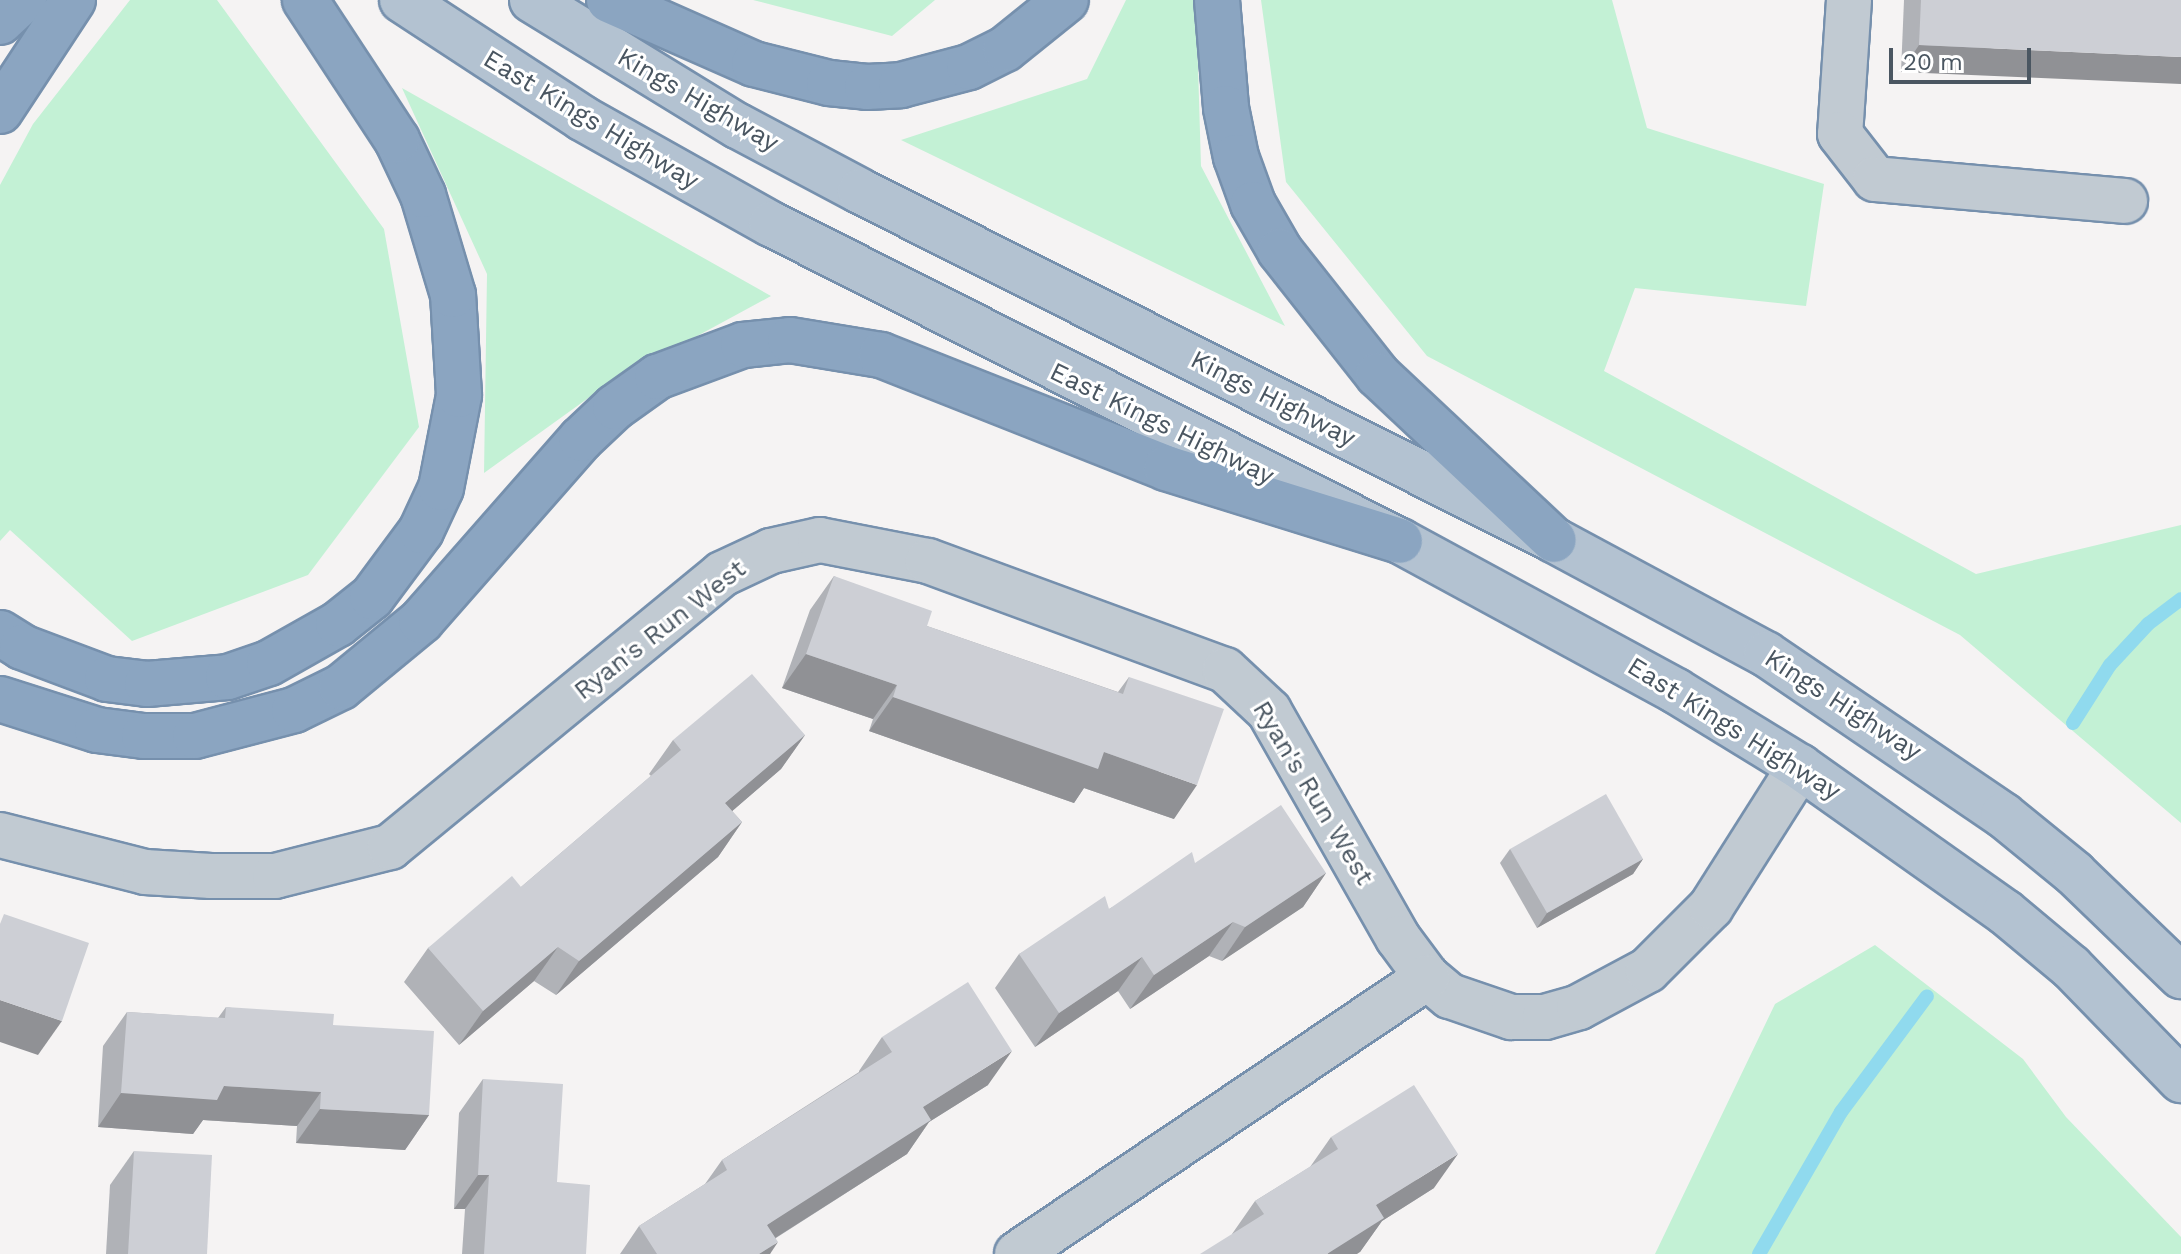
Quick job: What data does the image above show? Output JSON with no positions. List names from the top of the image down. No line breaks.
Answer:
{"streets":{"main road":["Kings Highway","East Kings Highway"],"lane":["Ryan's Run West"]},"crossings":[["East Kings Highway","Ryan's Run West"]],"scale_bar":"20 m"}
